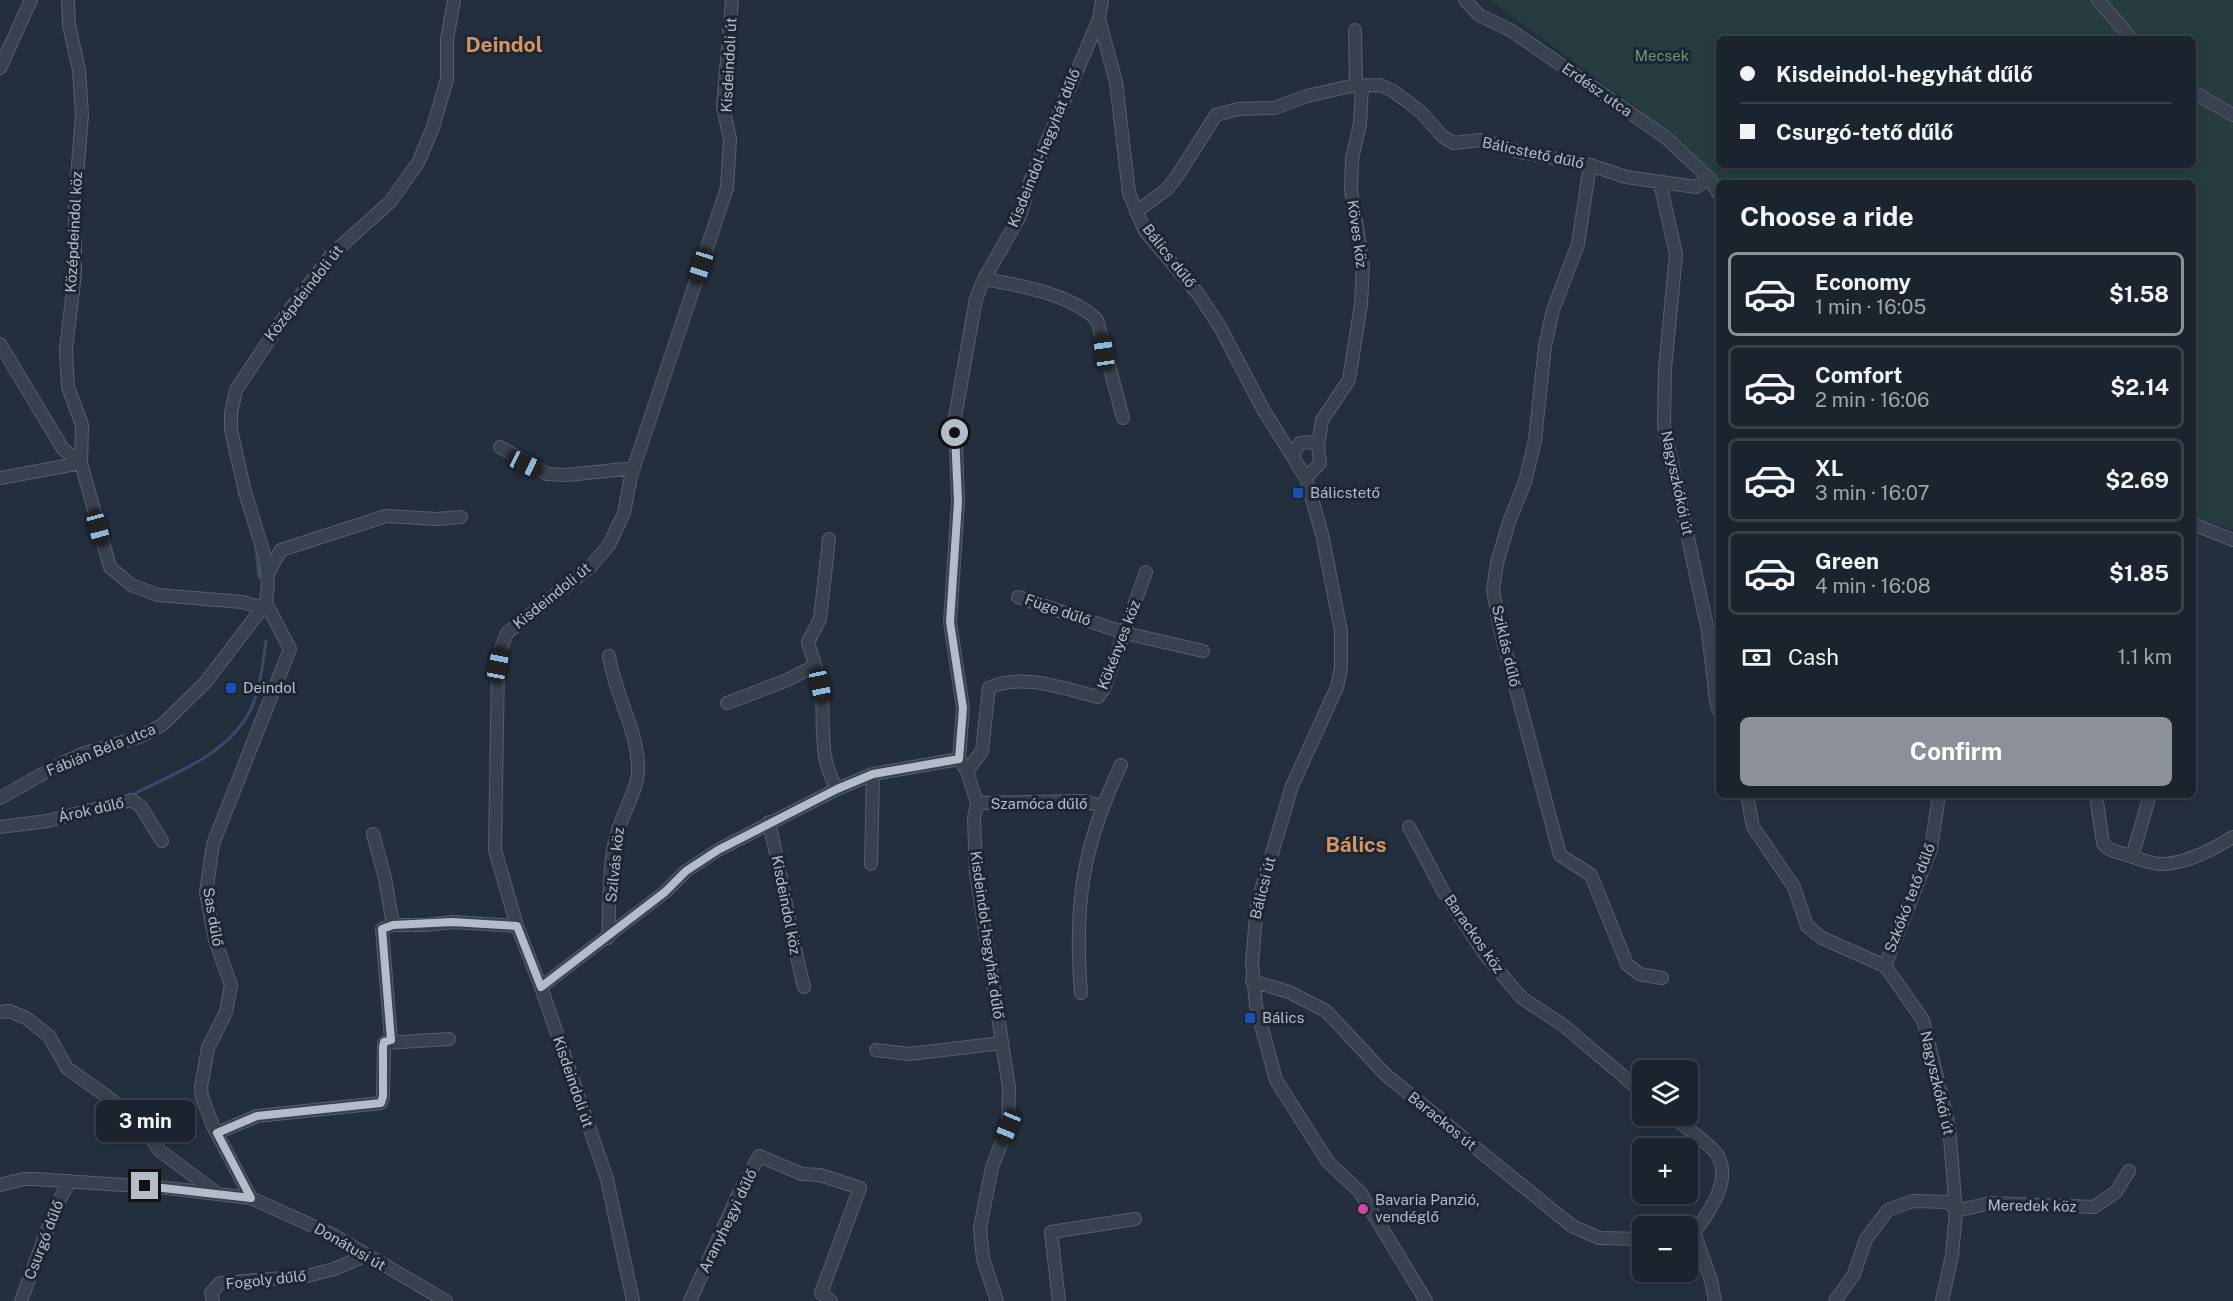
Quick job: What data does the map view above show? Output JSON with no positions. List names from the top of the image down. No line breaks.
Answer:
{"streets":{"street":["Kisdeindoli út","Erdész utca","Kisdeindol-hegyhát dűlő","Bálicstető dűlő","Középdeindol köz","Köves köz","Bálics dűlő","Középdeindoli út","Nagyszkókói út","Füge dűlő","Kökényes köz","Sziklás dűlő","Fábián Béla utca","Szamóca dűlő","Árok dűlő","Szilvás köz","Bálicsi út","Szkókó tető dűlő","Kisdeindol köz","Sas dűlő","Barackos köz","Barackos út","Meredek köz","Aranyhegyi dűlő","Csurgó dűlő","Donátusi út","Fogoly dűlő"]},"crossings":[["Erdész utca","Bálicstető dűlő"],["Kisdeindol-hegyhát dűlő","Bálics dűlő"],["Kisdeindol-hegyhát dűlő","Kökényes köz"],["Kisdeindol-hegyhát dűlő","Szamóca dűlő"],["Bálicstető dűlő","Köves köz"],["Bálicstető dűlő","Bálics dűlő"],["Bálicstető dűlő","Nagyszkókói út"],["Bálicstető dűlő","Sziklás dűlő"],["Bálics dűlő","Bálicsi út"],["Középdeindoli út","Fábián Béla utca"],["Középdeindoli út","Sas dűlő"],["Nagyszkókói út","Szkókó tető dűlő"],["Nagyszkókói út","Meredek köz"],["Füge dűlő","Kökényes köz"],["Fábián Béla utca","Sas dűlő"],["Bálicsi út","Barackos út"],["Sas dűlő","Donátusi út"],["Donátusi út","Fogoly dűlő"]],"districts":["Deindol","Bálics"],"parks":["Mecsek"],"places":{"transit":["Bálicstető","Deindol","Bálics"],"other":["Bavaria Panzió, vendéglő"]},"page":{"banner":["Kisdeindol-hegyhát dűlő","Csurgó-tető dűlő"],"heading":"Choose a ride","list":[{"name":"Economy","note":"1 min · 16:05","value":"$1.58"},{"name":"Comfort","note":"2 min · 16:06","value":"$2.14"},{"name":"XL","note":"3 min · 16:07","value":"$2.69"},{"name":"Green","note":"4 min · 16:08","value":"$1.85"}],"pay":["Cash","1.1 km"],"buttons":"Confirm","map_buttons":["+","−"],"bubble":"3 min"}}
